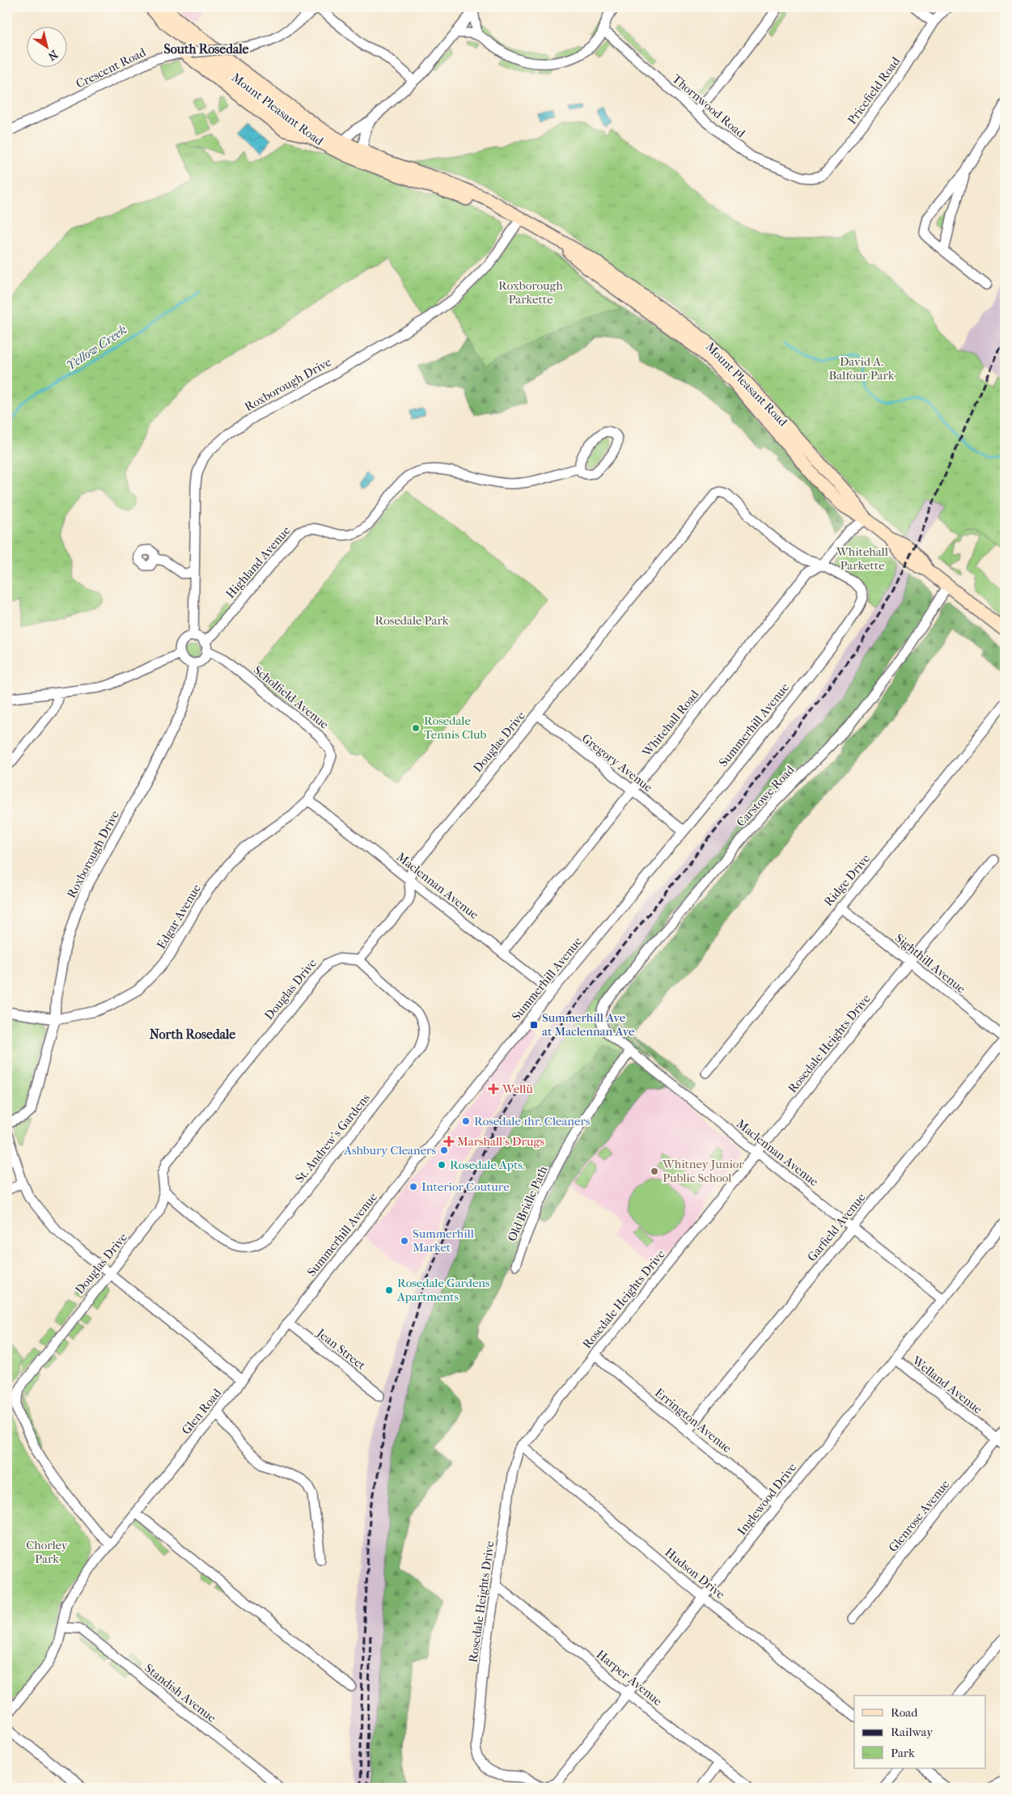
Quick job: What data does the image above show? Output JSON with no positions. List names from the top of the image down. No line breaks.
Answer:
{"streets":{"main road":["Mount Pleasant Road"],"street":["Crescent Road","Pricefield Road","Thornwood Road","Roxborough Drive","Highland Avenue","Scholfield Avenue","Whitehall Road","Summerhill Avenue","Douglas Drive","Gregory Avenue","Carstowe Road","Ridge Drive","Maclennan Avenue","Edgar Avenue","Sighthill Avenue","Rosedale Heights Drive","St. Andrew's Gardens","Old Bridle Path","Garfield Avenue","Jean Street","Welland Avenue","Glen Road","Errington Avenue","Inglewood Drive","Glenrose Avenue","Hudson Drive","Harper Avenue","Standish Avenue"]},"crossings":[["Pricefield Road","Thornwood Road"],["Mount Pleasant Road","Roxborough Drive"],["Mount Pleasant Road","Whitehall Road"],["Mount Pleasant Road","Carstowe Road"],["Roxborough Drive","Highland Avenue"],["Roxborough Drive","Scholfield Avenue"],["Roxborough Drive","Edgar Avenue"],["Highland Avenue","Scholfield Avenue"],["Scholfield Avenue","Maclennan Avenue"],["Scholfield Avenue","Edgar Avenue"],["Whitehall Road","Summerhill Avenue"],["Whitehall Road","Douglas Drive"],["Whitehall Road","Gregory Avenue"],["Whitehall Road","Maclennan Avenue"],["Summerhill Avenue","Douglas Drive"],["Summerhill Avenue","Gregory Avenue"],["Summerhill Avenue","Maclennan Avenue"],["Summerhill Avenue","Jean Street"],["Summerhill Avenue","Glen Road"],["Douglas Drive","Gregory Avenue"],["Douglas Drive","Maclennan Avenue"],["Douglas Drive","St. Andrew's Gardens"],["Carstowe Road","Maclennan Avenue"],["Ridge Drive","Sighthill Avenue"],["Maclennan Avenue","Edgar Avenue"],["Maclennan Avenue","Rosedale Heights Drive"],["Maclennan Avenue","Old Bridle Path"],["Maclennan Avenue","Garfield Avenue"],["Maclennan Avenue","Inglewood Drive"],["Sighthill Avenue","Rosedale Heights Drive"],["Sighthill Avenue","Garfield Avenue"],["Rosedale Heights Drive","Errington Avenue"],["Rosedale Heights Drive","Inglewood Drive"],["Rosedale Heights Drive","Hudson Drive"],["Rosedale Heights Drive","Harper Avenue"],["Garfield Avenue","Errington Avenue"],["Welland Avenue","Inglewood Drive"],["Welland Avenue","Glenrose Avenue"],["Errington Avenue","Inglewood Drive"],["Inglewood Drive","Hudson Drive"],["Inglewood Drive","Harper Avenue"]],"districts":["South Rosedale","North Rosedale"],"water":["Yellow Creek"],"parks":["Roxborough Parkette","David A. Balfour Park","Whitehall Parkette","Rosedale Park","Chorley Park"],"places":{"other":["Rosedale Tennis Club","Rosedale 1hr. Cleaners","Ashbury Cleaners","Rosedale Apts.","Whitney Junior Public School","Interior Couture","Summerhill Market","Rosedale Gardens Apartments"],"transit":["Summerhill Ave at Maclennan Ave"],"health":["Wellü","Marshall's Drugs"]},"legend":["Road","Railway","Park"],"north":"bottom right"}
